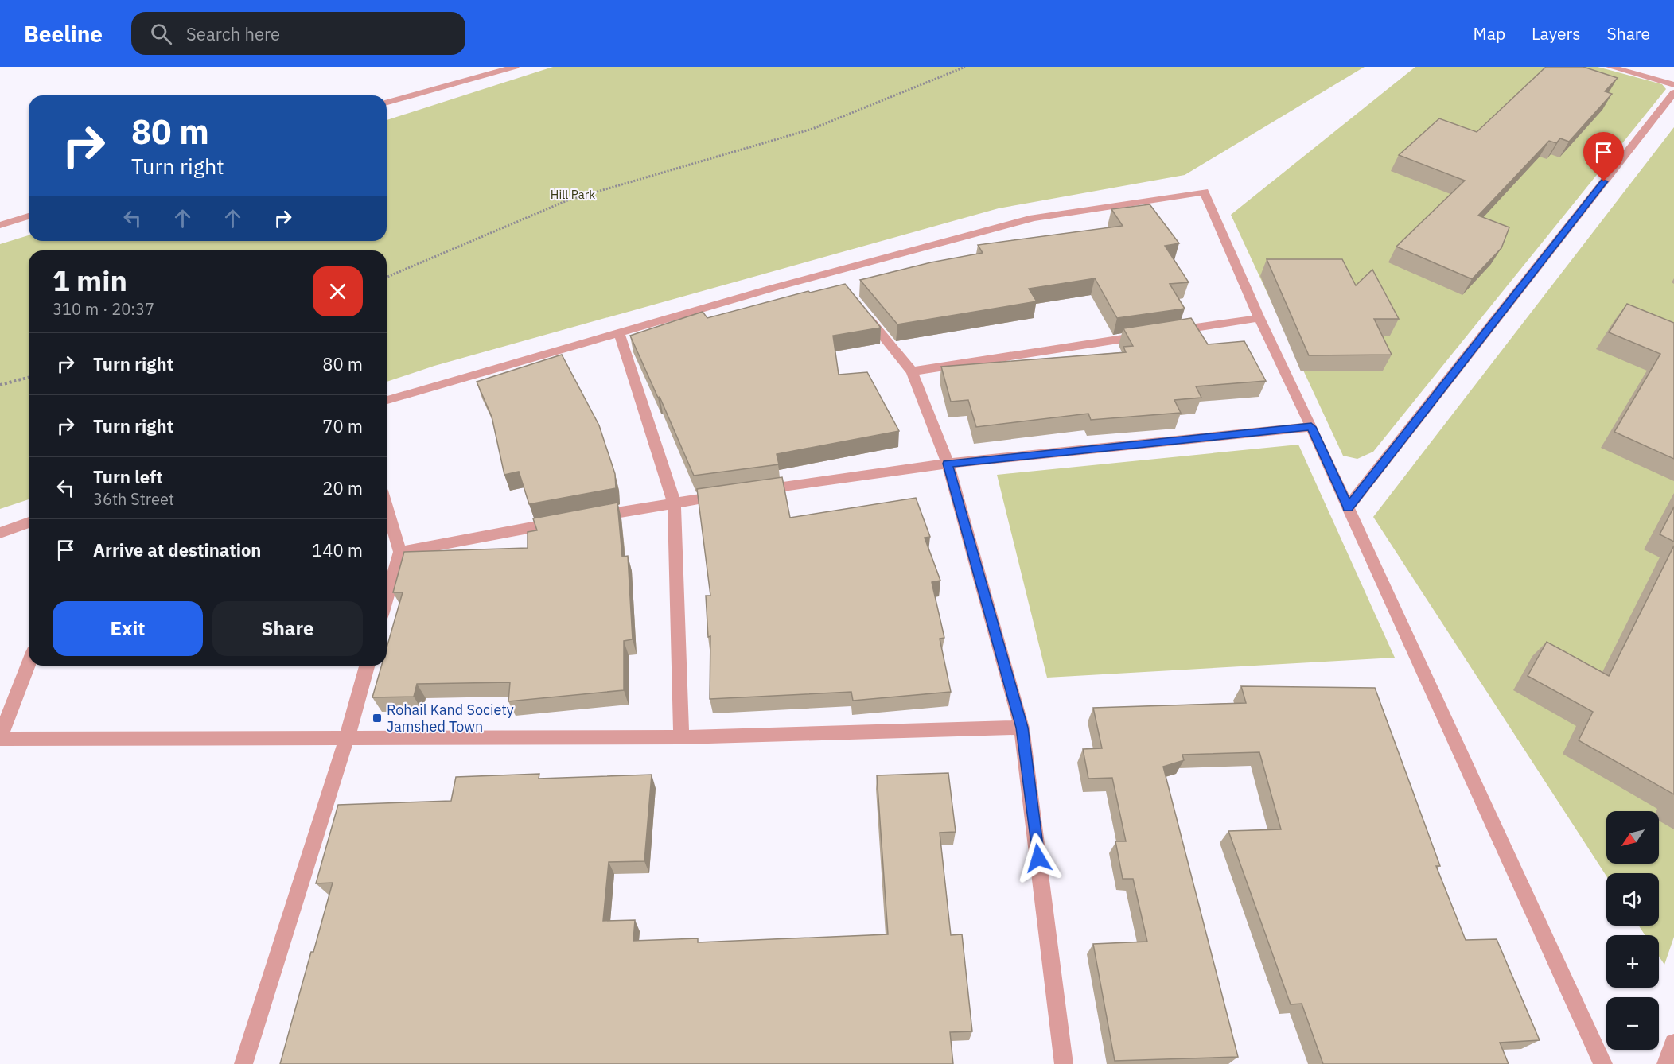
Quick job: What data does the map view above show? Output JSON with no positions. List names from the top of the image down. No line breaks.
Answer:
{"parks":["Hill Park"],"places":{"transit":["Rohail Kand Society Jamshed Town"]},"north":"bottom left","page":{"header":"Beeline","search":"Search here","nav":["Map","Layers","Share"],"turn":["80 m","Turn right"],"heading":["1 min","310 m · 20:37"],"list":[{"name":"Turn right","value":"80 m"},{"name":"Turn right","value":"70 m"},{"name":"Turn left","note":"36th Street","value":"20 m"},{"name":"Arrive at destination","value":"140 m"}],"buttons":["Exit","Share"],"map_buttons":["+","−"]}}
